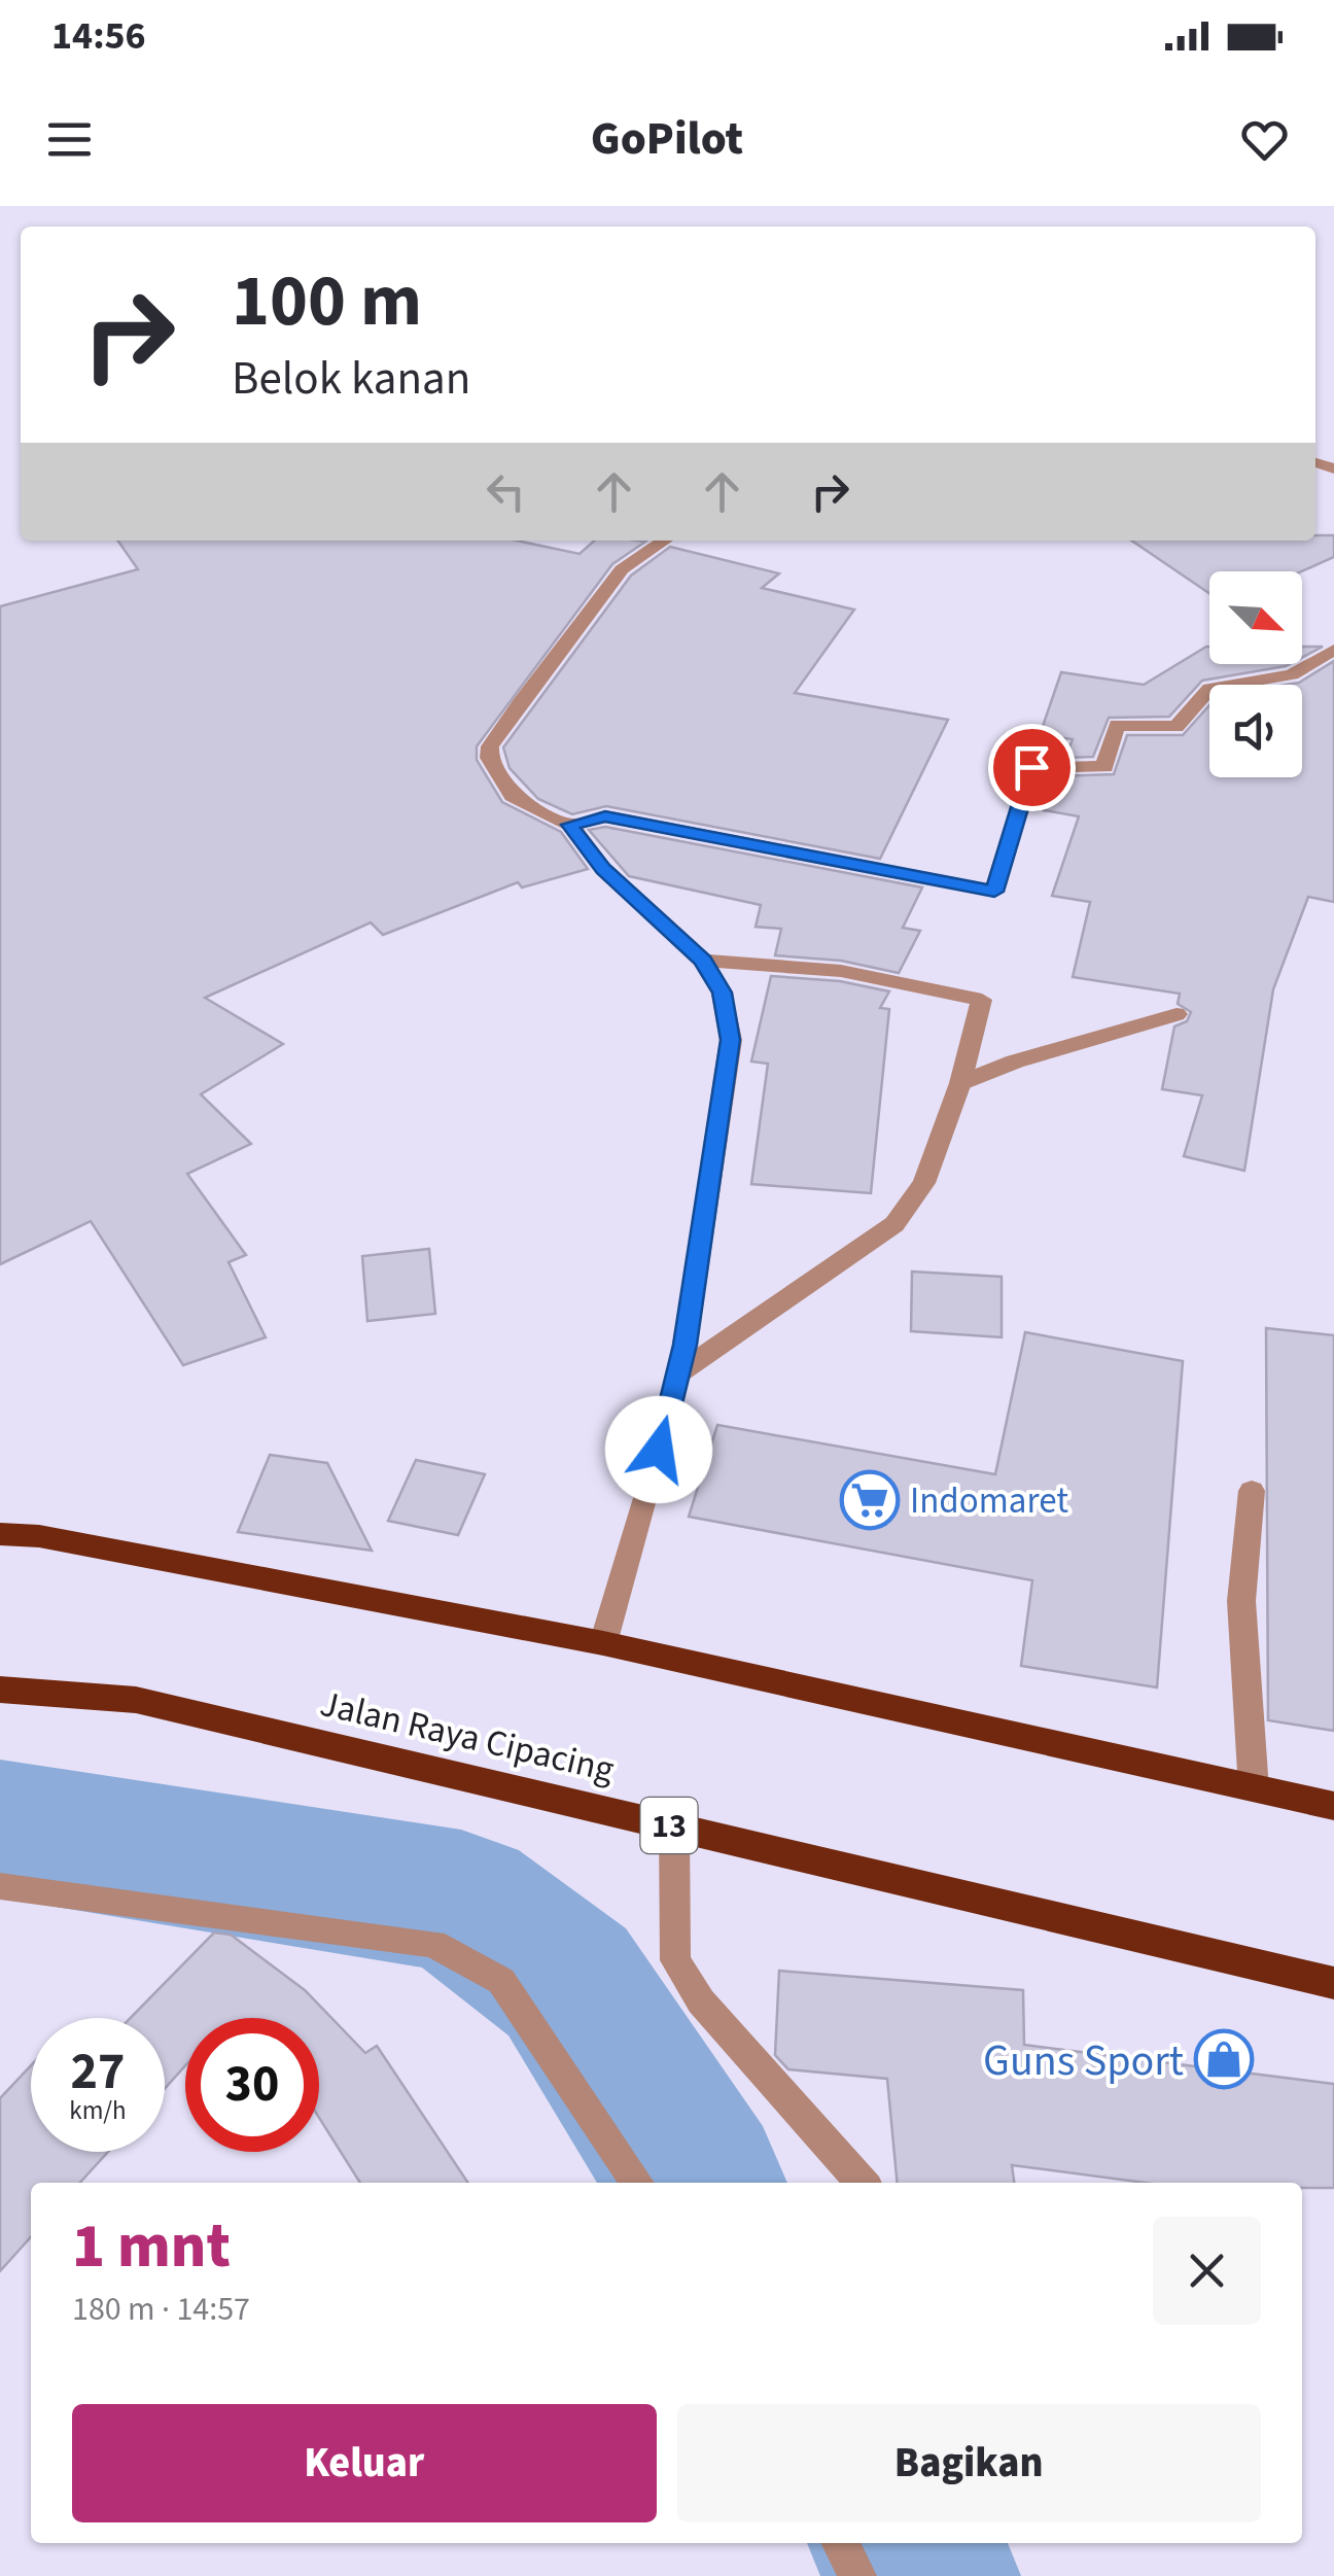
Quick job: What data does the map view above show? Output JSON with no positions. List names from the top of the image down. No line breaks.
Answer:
{"streets":{"highway":["Jalan Raya Cipacing","13"]},"places":{"supermarket":["Indomaret"],"shop":["Guns Sport"]},"north":"bottom right","page":{"status":"14:56","header":"GoPilot","turn":["100 m","Belok kanan"],"speed":"27 km/h","limit":"30","heading":["1 mnt","180 m · 14:57"],"buttons":["Keluar","Bagikan"]}}
